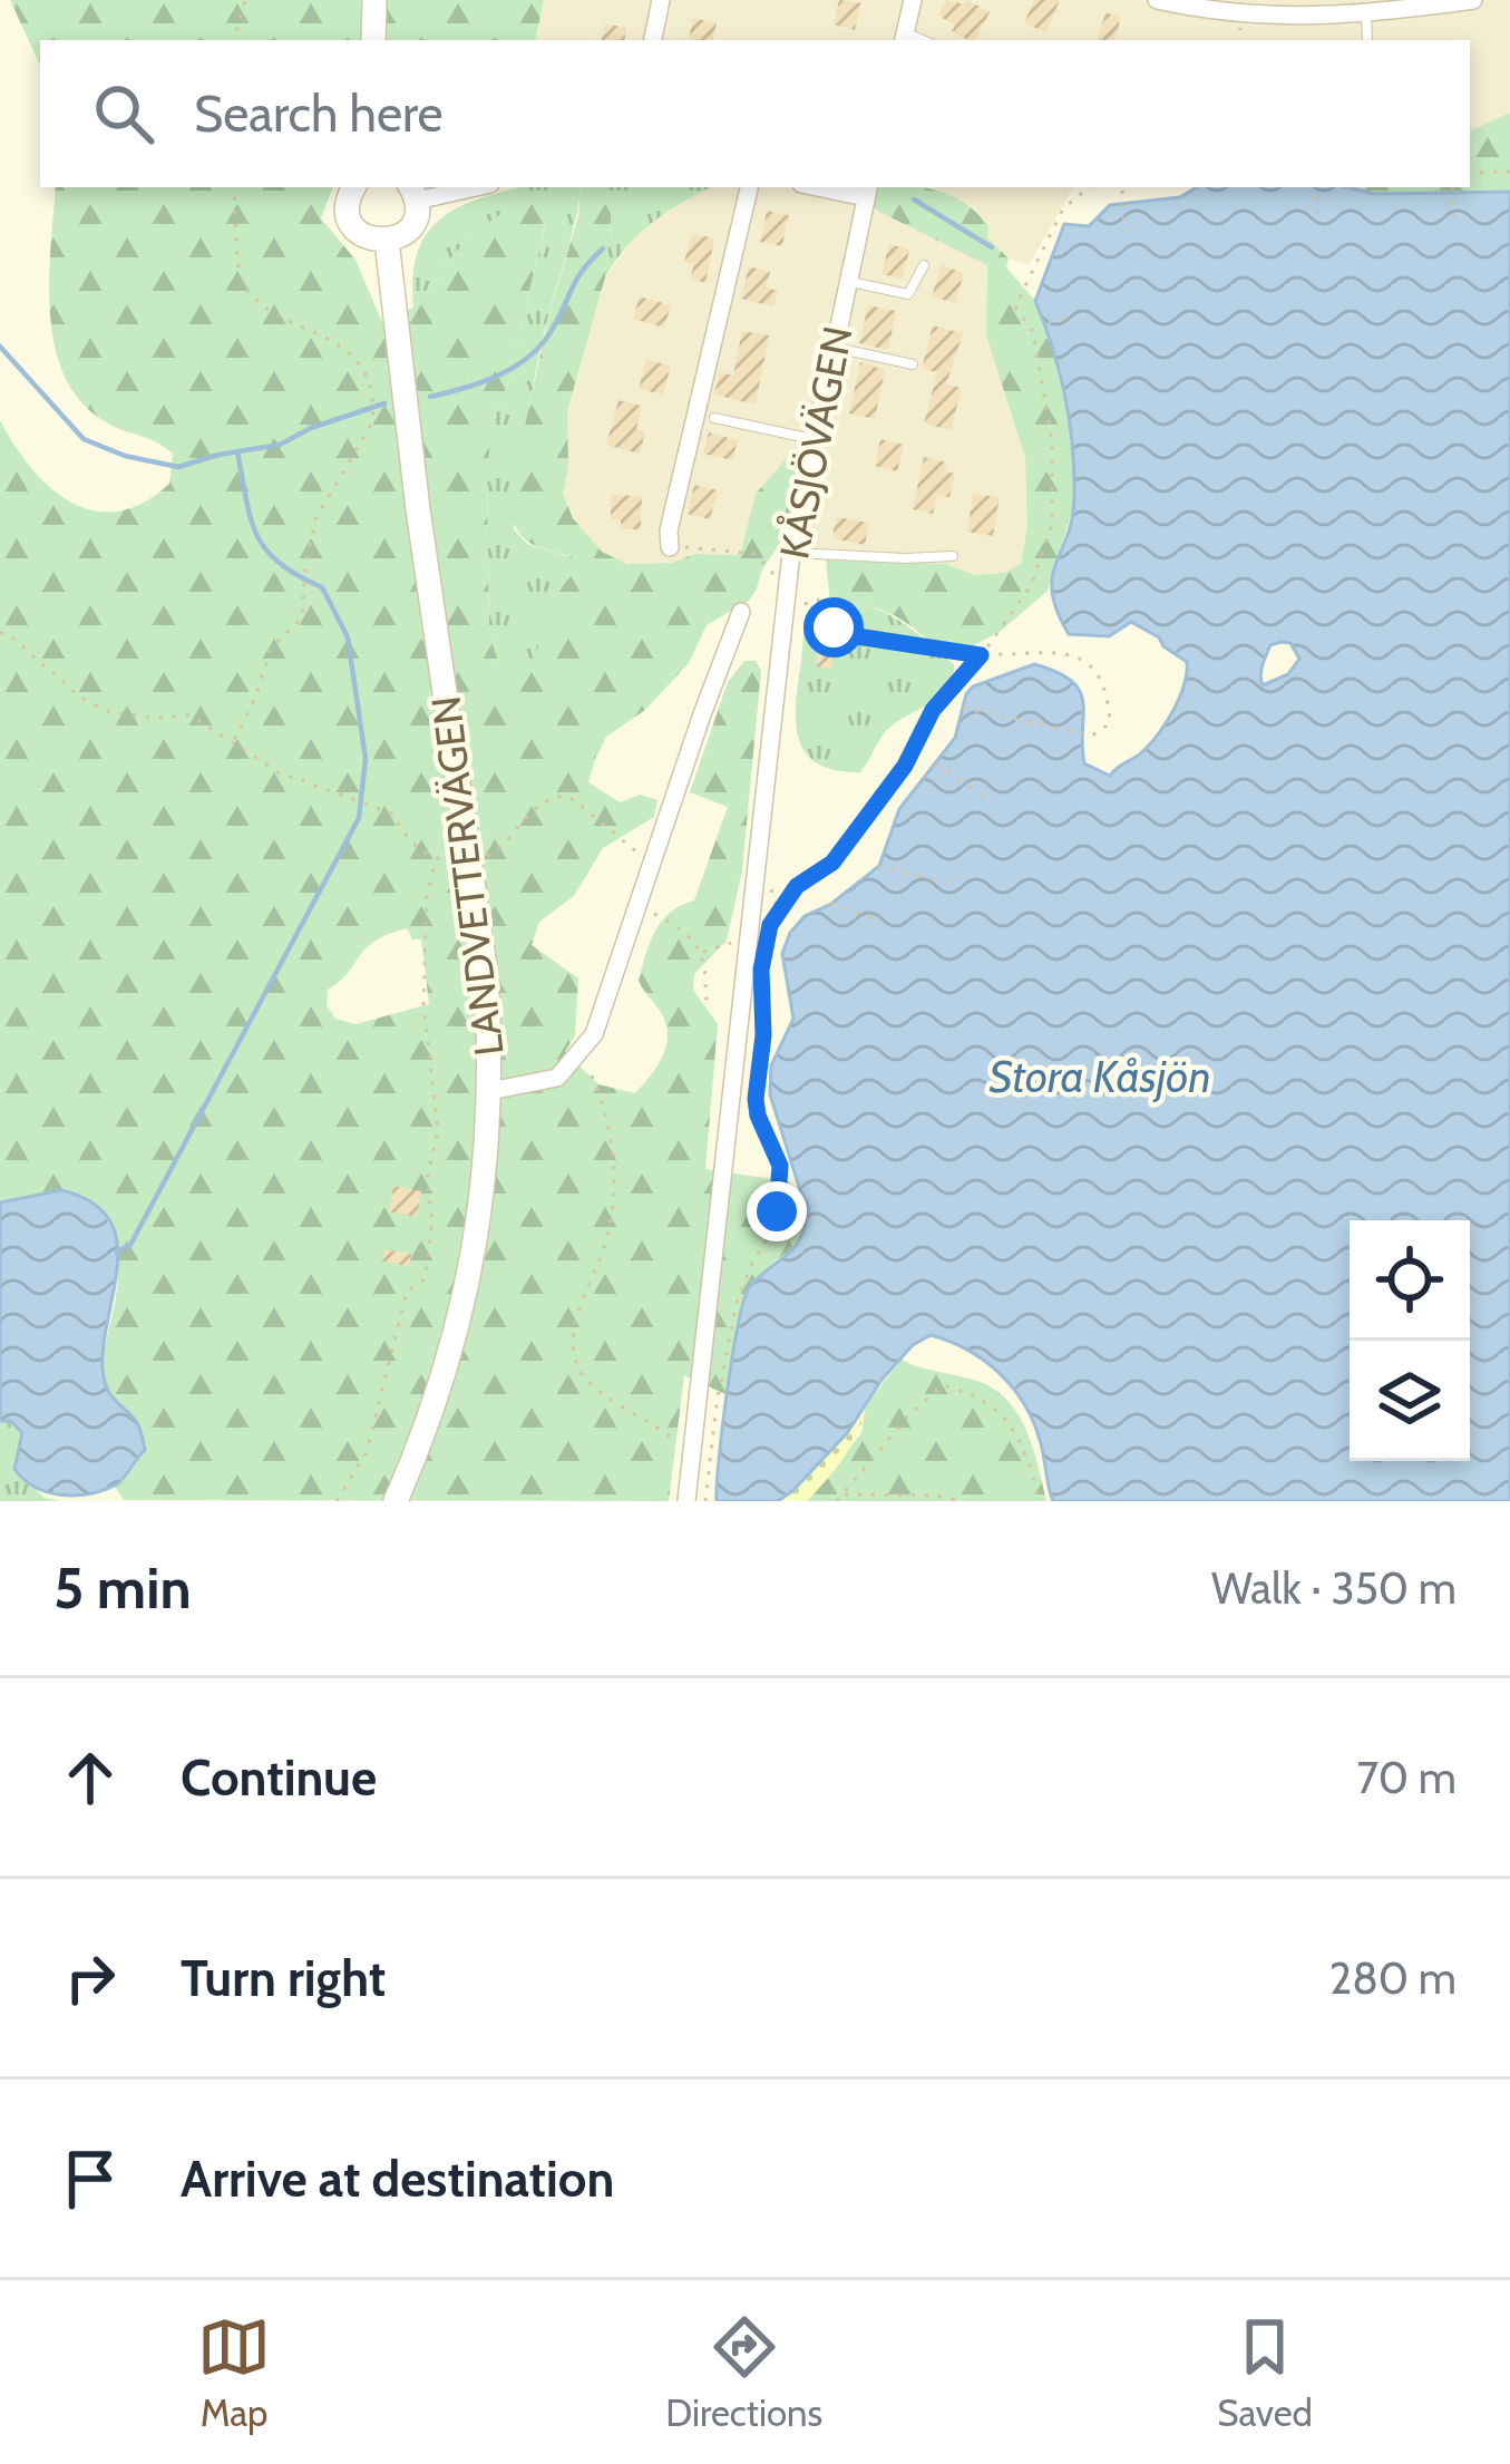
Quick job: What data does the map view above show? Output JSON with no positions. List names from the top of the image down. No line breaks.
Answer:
{"streets":{"street":["KÅSJÖVÄGEN","LANDVETTERVÄGEN"]},"water":["Stora Kåsjön"],"page":{"search":"Search here","heading":["5 min","Walk · 350 m"],"list":[["Continue","70 m"],["Turn right","280 m"],"Arrive at destination"],"nav":["Map","Directions","Saved"]}}
